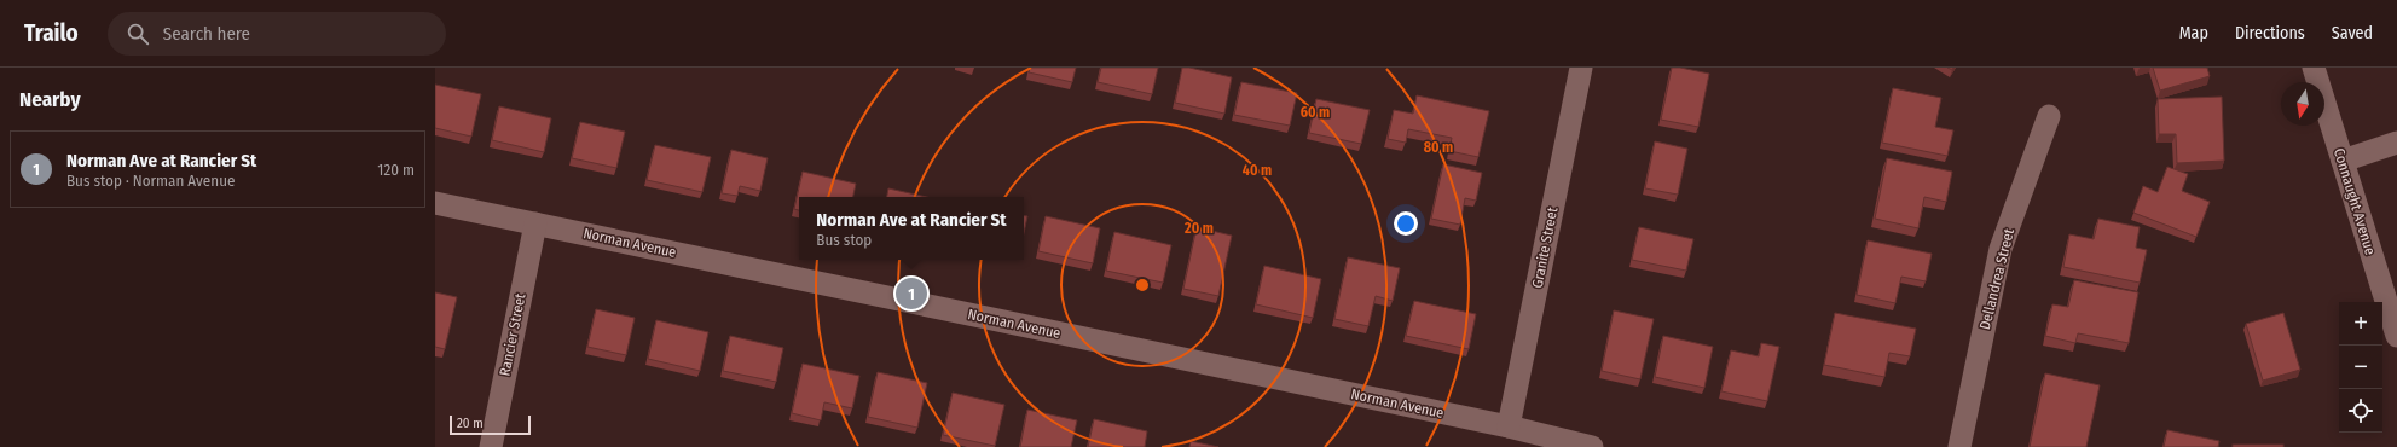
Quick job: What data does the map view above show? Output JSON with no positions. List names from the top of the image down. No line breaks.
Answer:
{"streets":{"street":["Connaught Avenue","Norman Avenue","Granite Street","Dellandrea Street","Rancier Street"]},"crossings":[["Norman Avenue","Granite Street"],["Norman Avenue","Rancier Street"]],"scale_bar":"20 m","north":"bottom","page":{"header":"Trailo","search":"Search here","nav":["Map","Directions","Saved"],"heading":"Nearby","list":[{"mark":"1","name":"Norman Ave at Rancier St","note":"Bus stop · Norman Avenue","value":"120 m"}],"popup":["Norman Ave at Rancier St","Bus stop"],"pins":"1","map_buttons":["+","−"],"scale":"20 m"},"rings":["60 m","80 m","40 m","20 m"]}
